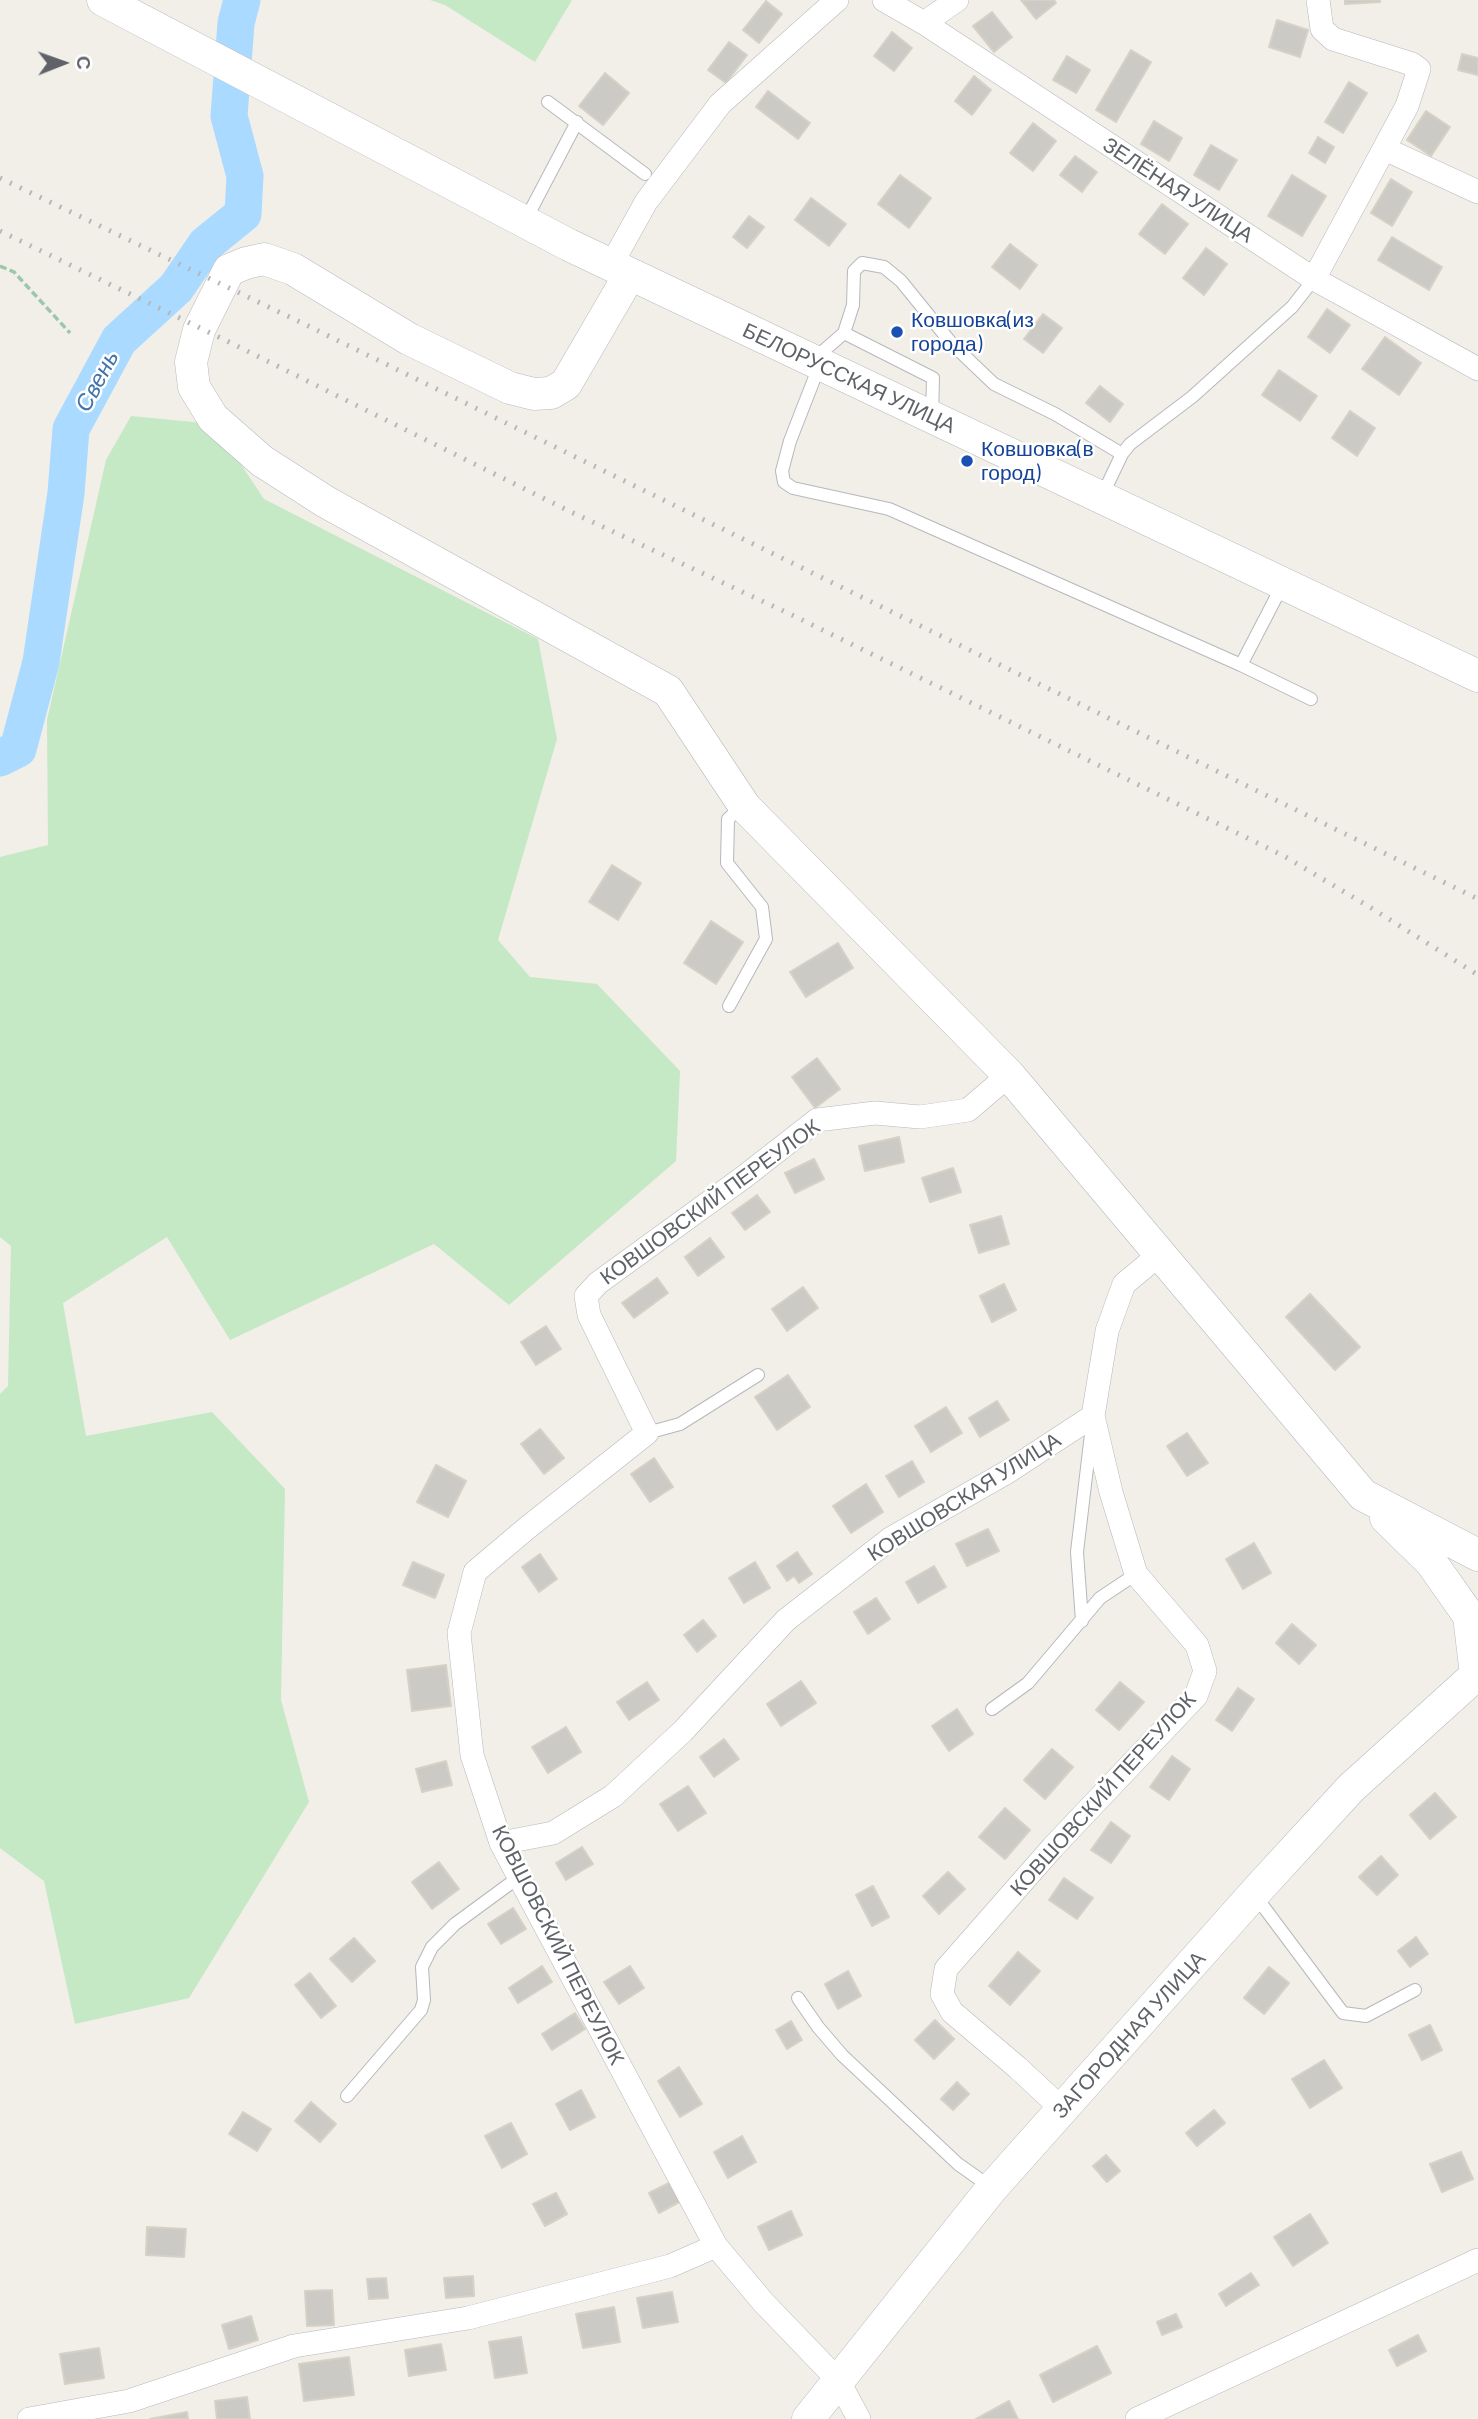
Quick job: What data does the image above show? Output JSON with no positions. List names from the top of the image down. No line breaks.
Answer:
{"streets":{"street":["ЗЕЛЁНАЯ УЛИЦА","БЕЛОРУССКАЯ УЛИЦА","КОВШОВСКИЙ ПЕРЕУЛОК","КОВШОВСКАЯ УЛИЦА","ЗАГОРОДНАЯ УЛИЦА"]},"crossings":[["КОВШОВСКИЙ ПЕРЕУЛОК","КОВШОВСКАЯ УЛИЦА"],["КОВШОВСКИЙ ПЕРЕУЛОК","ЗАГОРОДНАЯ УЛИЦА"]],"water":["Свень"],"places":["Ковшовка(из города)","Ковшовка(в город)"],"north":"right"}
